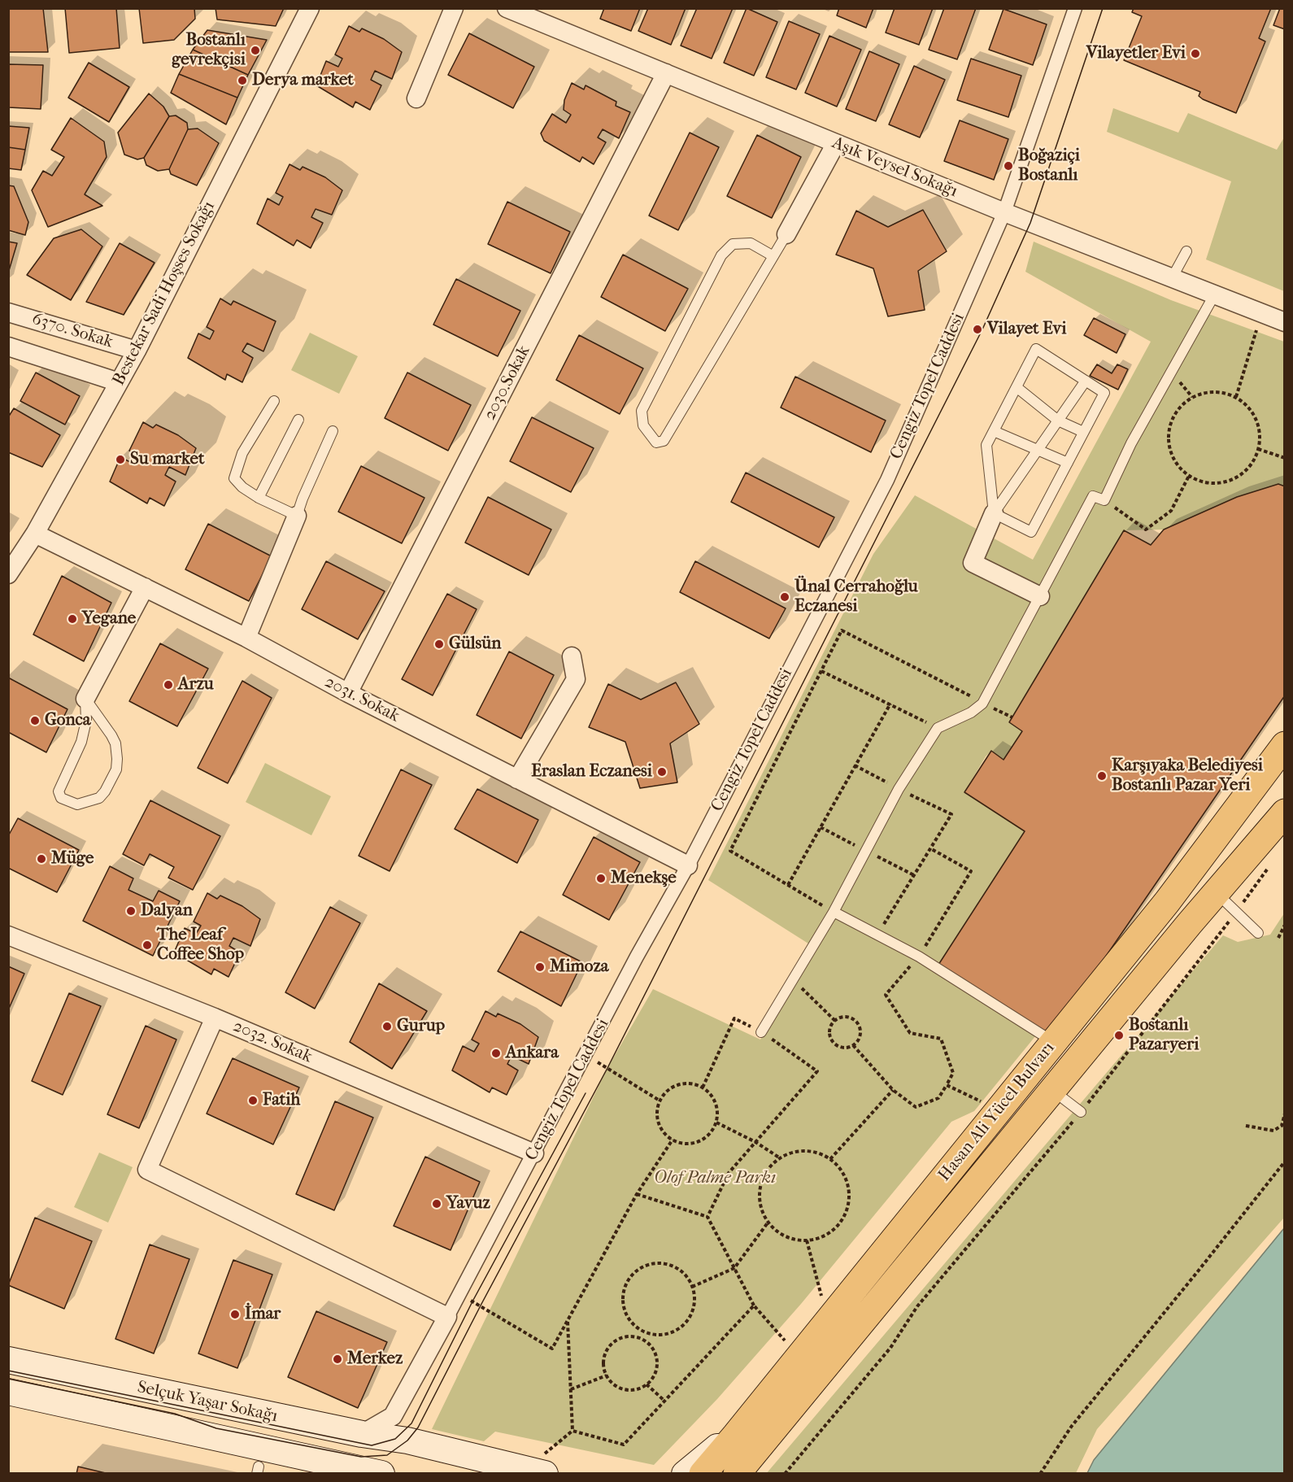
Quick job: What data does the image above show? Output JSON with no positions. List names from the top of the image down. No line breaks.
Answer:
{"streets":{"main road":["Hasan Ali Yücel Bulvarı","Selçuk Yaşar Sokağı"],"street":["Aşık Veysel Sokağı","Bestekar Sadi Hoşses Sokağı","6370. Sokak","2030.Sokak","Cengiz Topel Caddesi","2031. Sokak","2032. Sokak"]},"crossings":[["Aşık Veysel Sokağı","2030.Sokak"],["Aşık Veysel Sokağı","Cengiz Topel Caddesi"],["Bestekar Sadi Hoşses Sokağı","6370. Sokak"],["Bestekar Sadi Hoşses Sokağı","2031. Sokak"],["2030.Sokak","2031. Sokak"],["Cengiz Topel Caddesi","2031. Sokak"],["Cengiz Topel Caddesi","2032. Sokak"],["Cengiz Topel Caddesi","Selçuk Yaşar Sokağı"]],"parks":["Olof Palme Parkı"],"places":["Bostanlı gevrekçisi","Vilayetler Evi","Derya market","Boğaziçi Bostanlı","Vilayet Evi","Su market","Ünal Cerrahoğlu Eczanesi","Yegane","Gülsün","Arzu","Gonca","Eraslan Eczanesi","Karşıyaka Belediyesi Bostanlı Pazar Yeri","Müge","Menekşe","Dalyan","The Leaf Coffee Shop","Mimoza","Gurup","Bostanlı Pazaryeri","Ankara","Fatih","Yavuz","İmar","Merkez"]}
